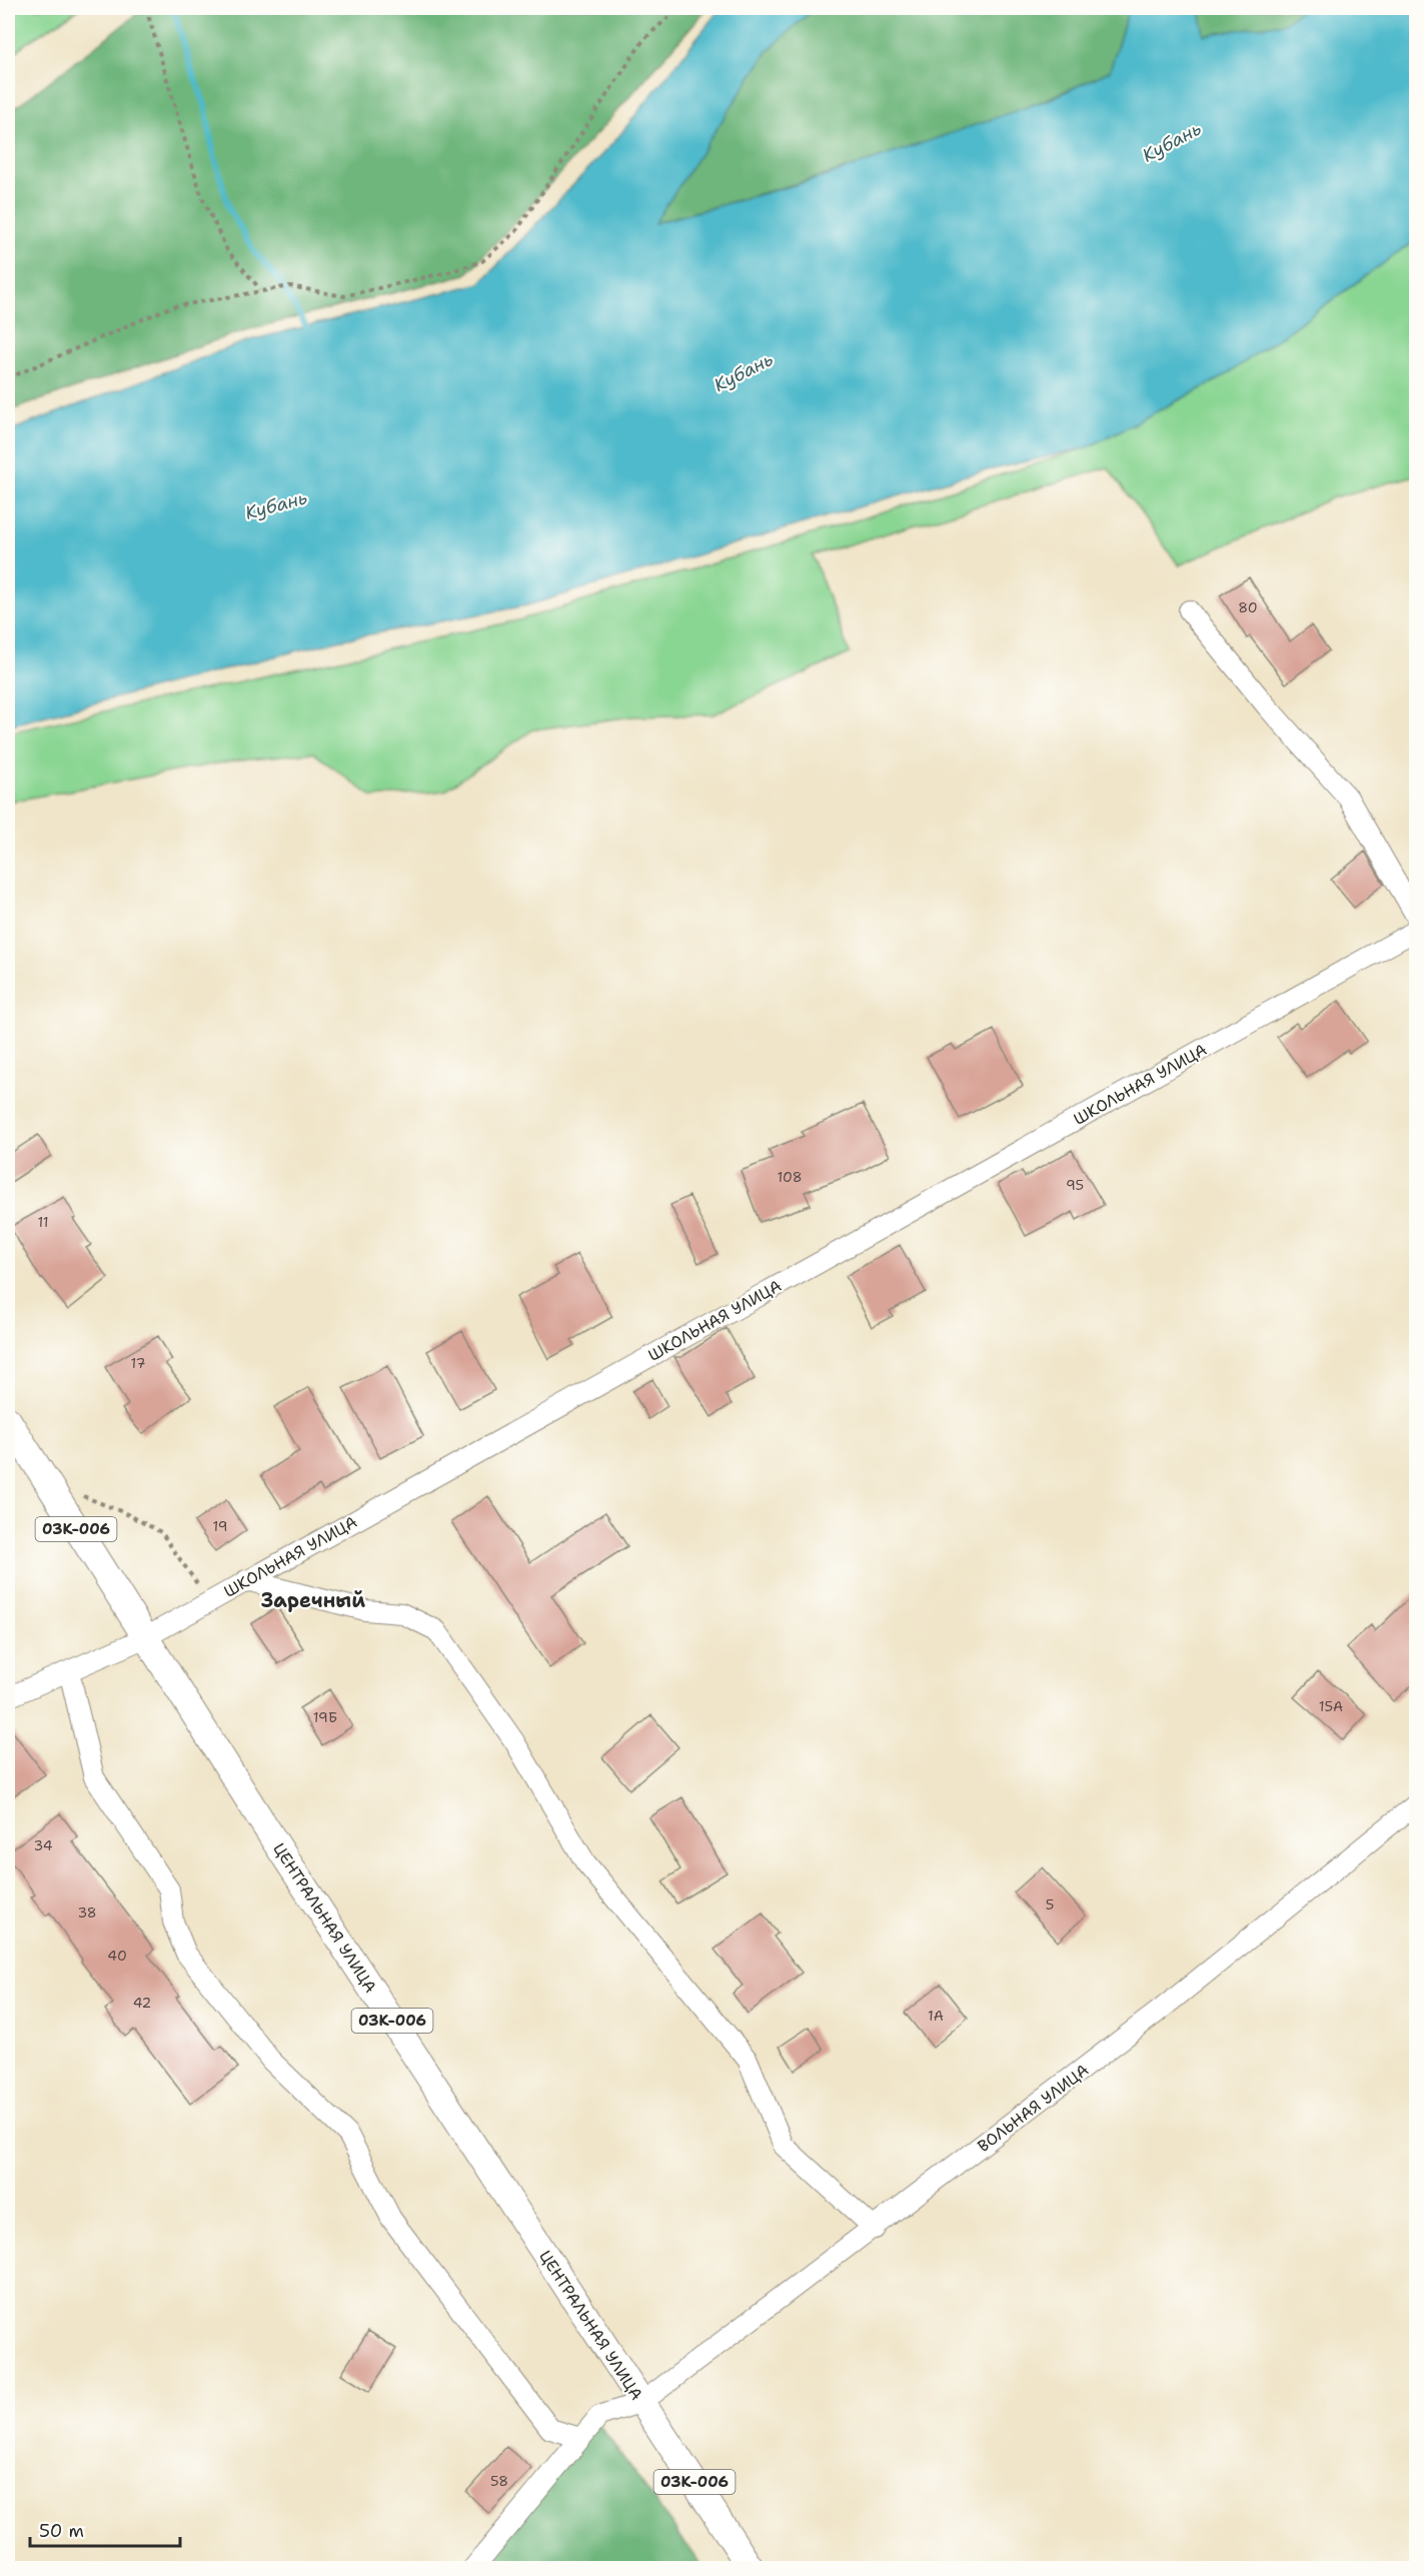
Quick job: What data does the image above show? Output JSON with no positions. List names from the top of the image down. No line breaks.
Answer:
{"streets":{"main road":["03К-006","ЦЕНТРАЛЬНАЯ УЛИЦА"],"street":["ШКОЛЬНАЯ УЛИЦА","ВОЛЬНАЯ УЛИЦА"]},"crossings":[["ШКОЛЬНАЯ УЛИЦА","ЦЕНТРАЛЬНАЯ УЛИЦА"],["ЦЕНТРАЛЬНАЯ УЛИЦА","ВОЛЬНАЯ УЛИЦА"]],"districts":["Заречный"],"water":["Кубань"],"house_numbers":["80","108","95","11","17","19","15А","19Б","34","5","38","40","42","1А","58"],"scale_bar":"50 m"}
